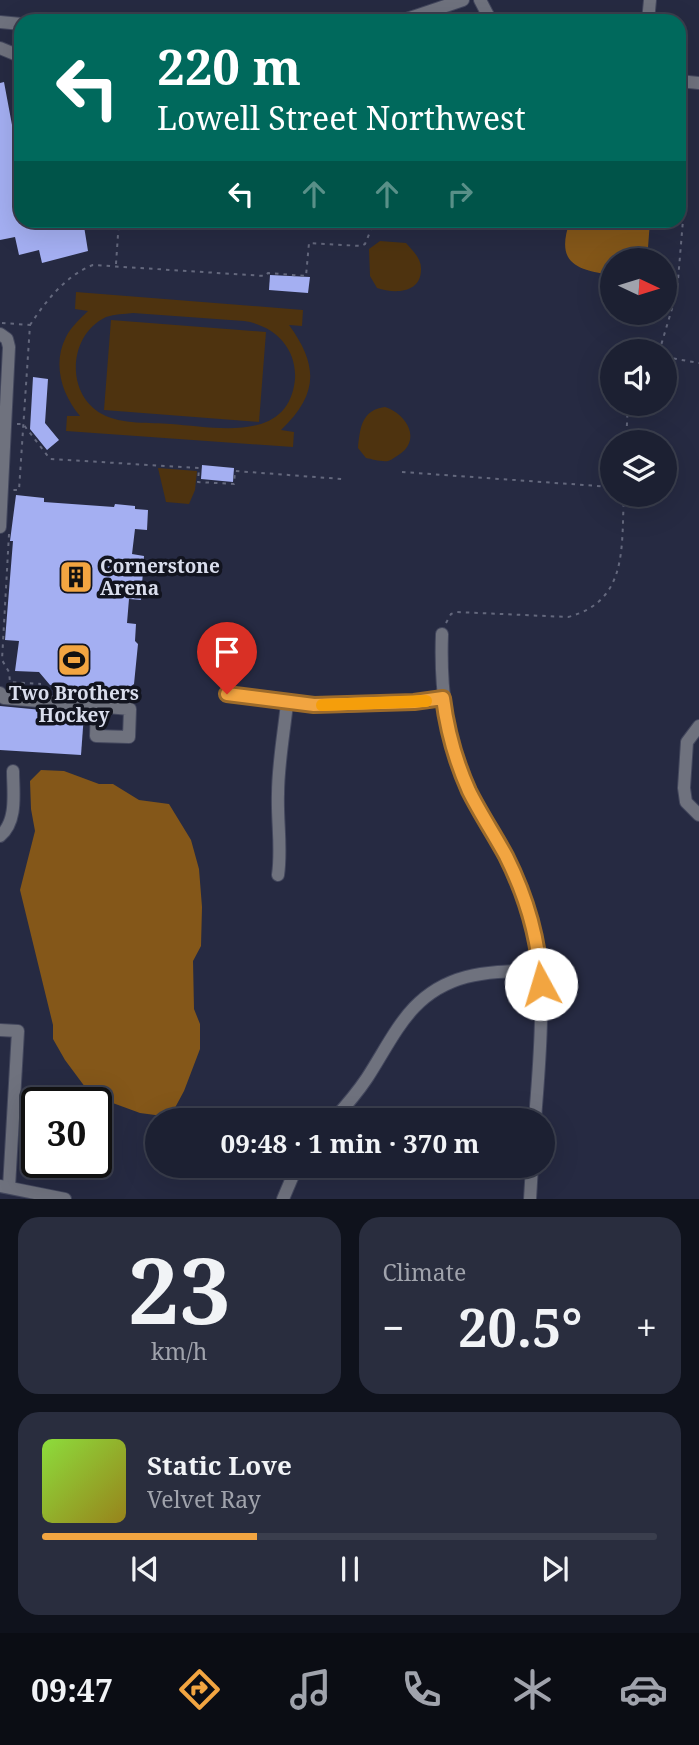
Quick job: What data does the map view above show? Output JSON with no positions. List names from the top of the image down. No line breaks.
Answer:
{"places":{"building":["Cornerstone Arena"],"sports":["Two Brothers Hockey"]},"north":"right","page":{"turn":["220 m","Lowell Street Northwest"],"limit":"30","trip":"09:48 · 1 min · 370 m","tile":[["23","km/h"],"Climate"],"heat":["−","20.5°","+"],"song":["Static Love","Velvet Ray"],"tabs":"09:47"}}
